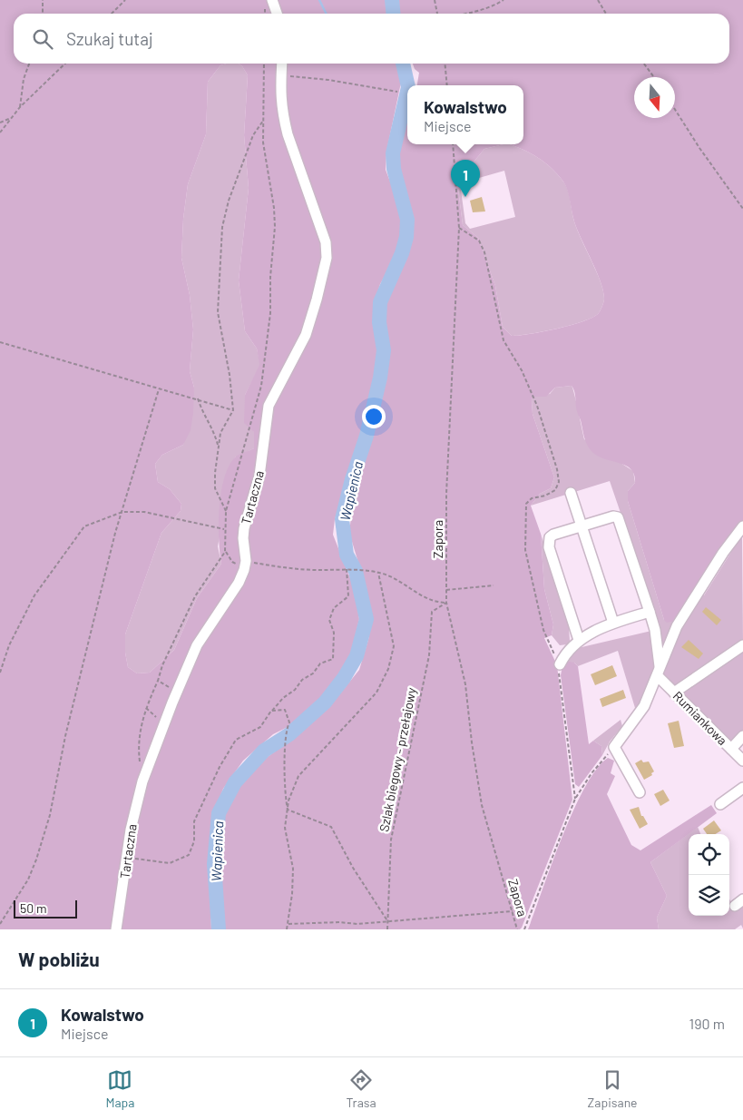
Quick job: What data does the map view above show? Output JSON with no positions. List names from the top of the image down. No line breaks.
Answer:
{"streets":{"street":["Tartaczna","Rumiankowa"],"path":["Zapora","Szlak biegowy - przełajowy"]},"crossings":[["Zapora","Szlak biegowy - przełajowy"]],"water":["Wapienica"],"scale_bar":"50 m","north":"bottom","page":{"search":"Szukaj tutaj","popup":["Kowalstwo","Miejsce"],"pins":"1","scale":"50 m","heading":"W pobliżu","list":[{"mark":"1","name":"Kowalstwo","note":"Miejsce","value":"190 m"}],"nav":["Mapa","Trasa","Zapisane"]}}
